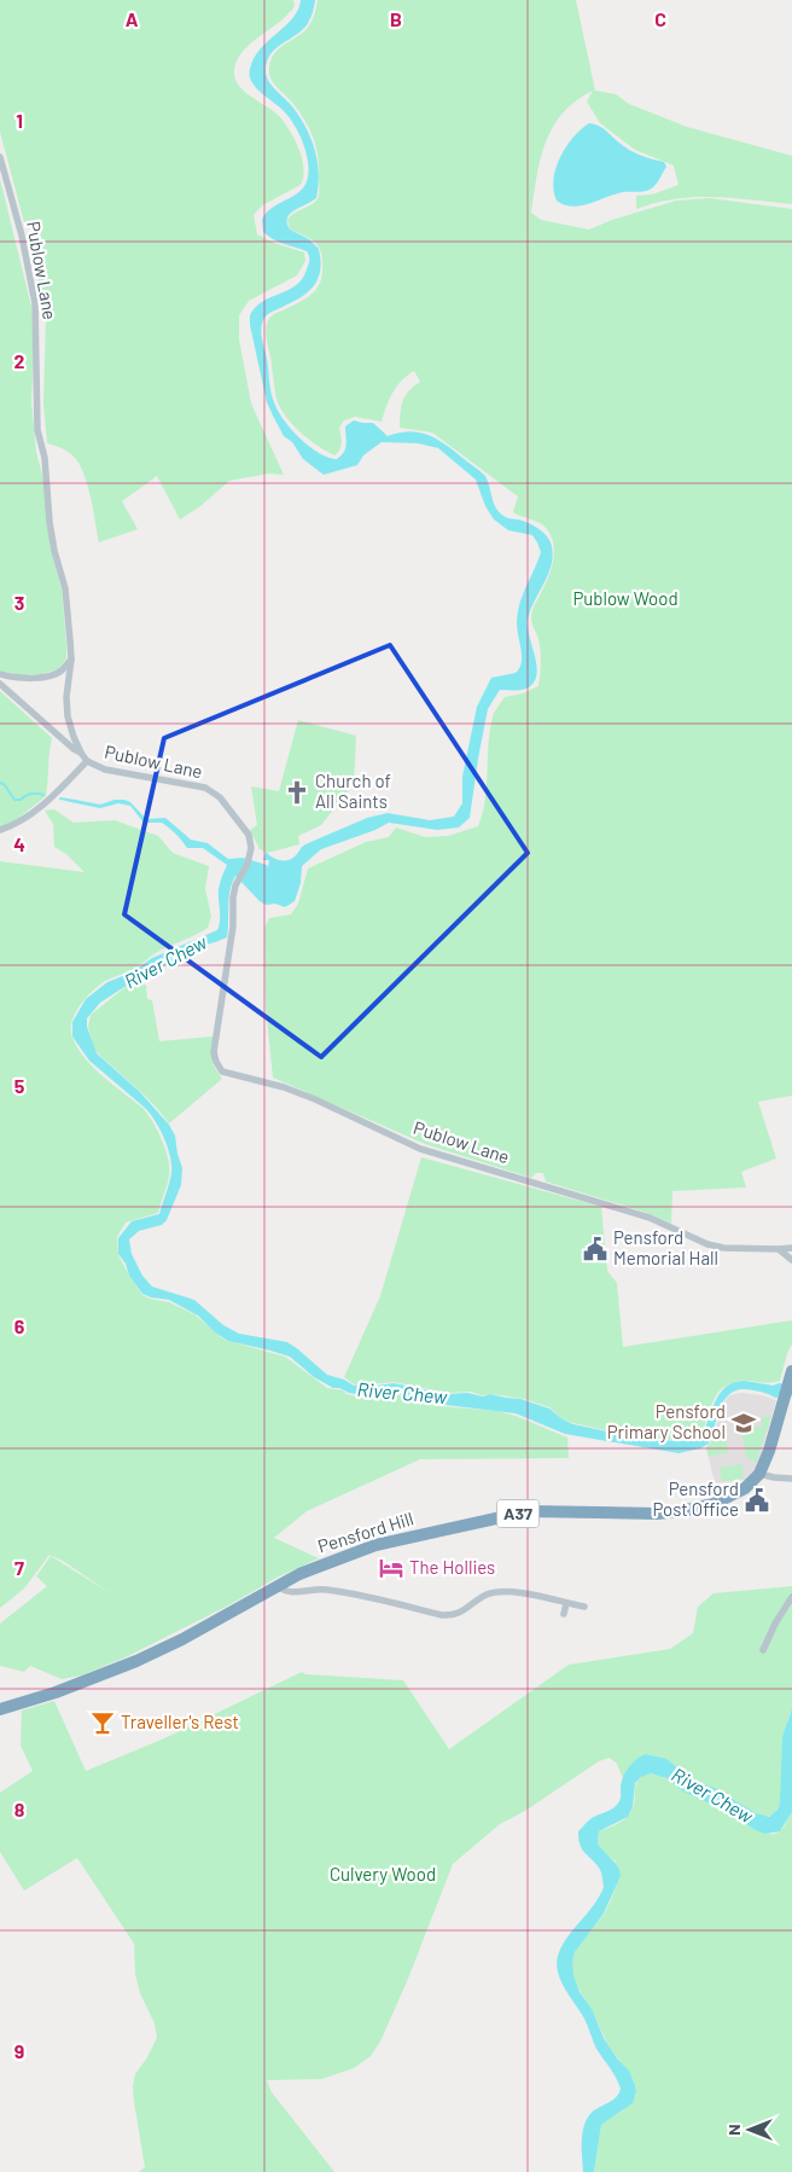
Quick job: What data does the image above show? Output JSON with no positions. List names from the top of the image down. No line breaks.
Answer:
{"streets":{"highway":["A37","Pensford Hill"],"street":["Publow Lane"]},"crossings":[["A37","Pensford Hill"]],"water":["River Chew"],"parks":["Publow Wood","Culvery Wood"],"places":{"church":["Church of All Saints"],"public building":["Pensford Memorial Hall","Pensford Post Office"],"school or university":["Pensford Primary School"],"hotel":["The Hollies"],"bar":["Traveller's Rest"]},"north":"left","grid":{"columns":["A","B","C"],"rows":["1","2","3","4","5","6","7","8","9"]}}
